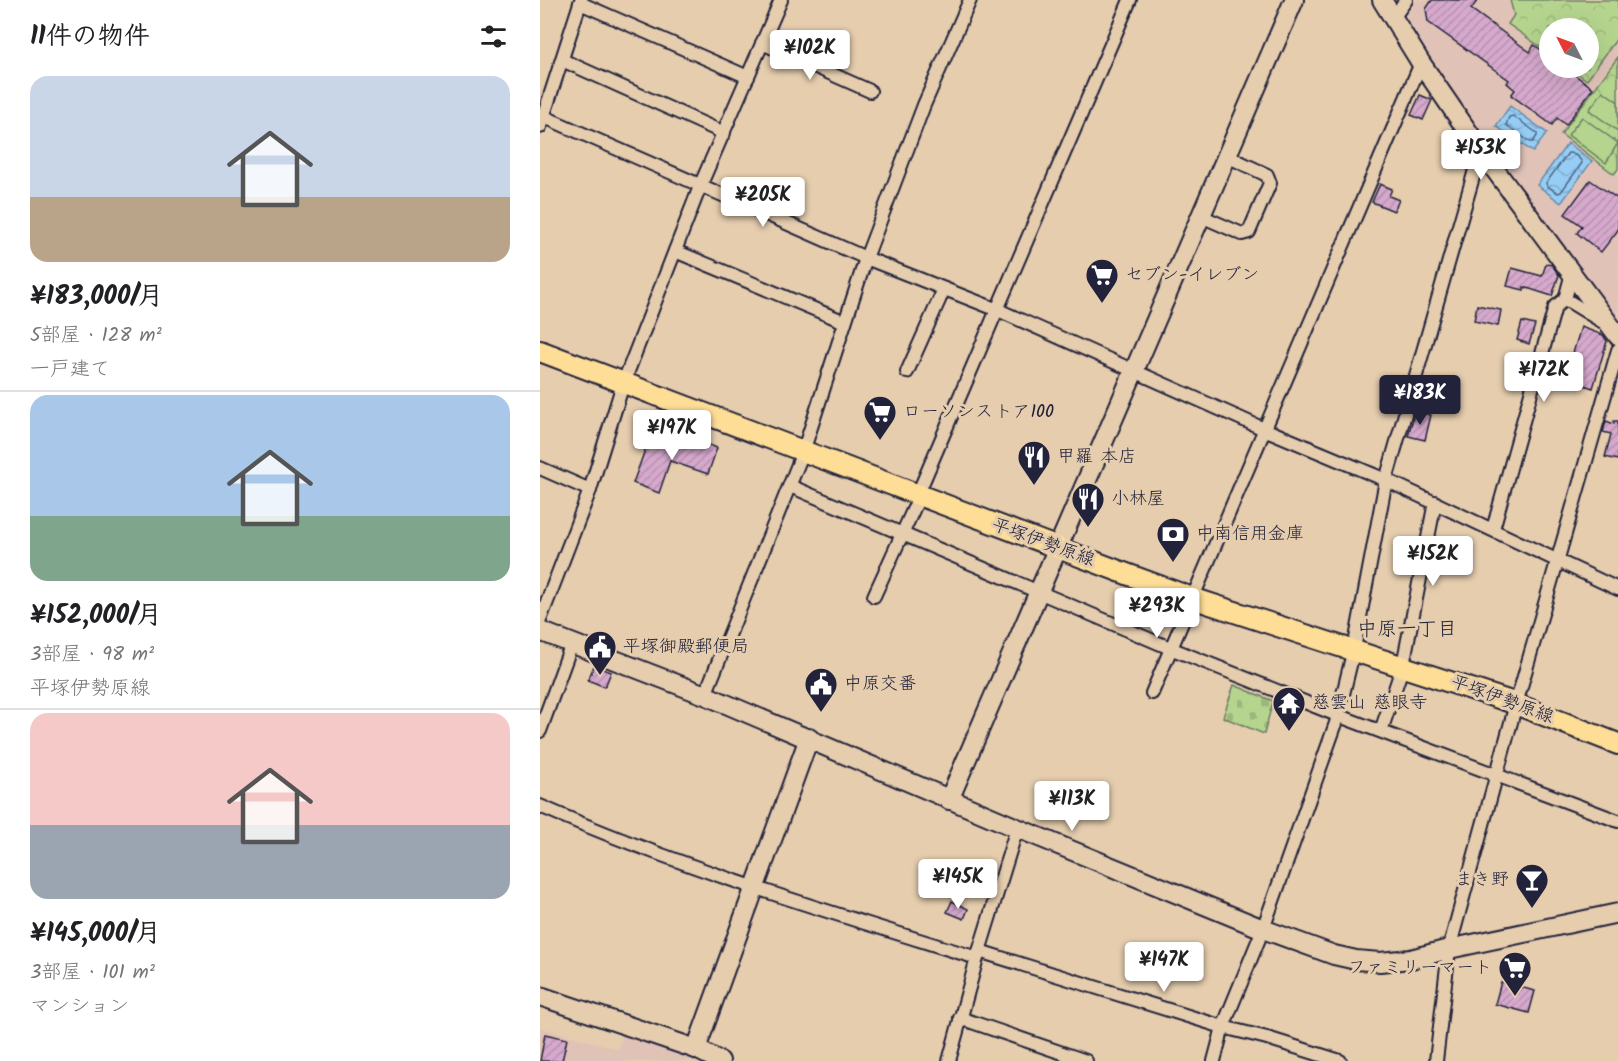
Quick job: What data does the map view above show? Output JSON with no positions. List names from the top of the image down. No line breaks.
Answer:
{"streets":{"main road":["平塚伊勢原線"]},"districts":["中原一丁目"],"places":{"supermarket":["セブン-イレブン","ローソンストア100","ファミリーマート"],"restaurant":["甲羅 本店","小林屋"],"bank":["中南信用金庫"],"public building":["平塚御殿郵便局","中原交番"],"temple":["慈雲山 慈眼寺"],"bar":["まき野"]},"north":"top left","page":{"heading":"11件の物件","price":["¥102K","¥153K","¥205K","¥172K","¥183K","¥197K","¥152K","¥293K","¥113K","¥145K","¥147K"],"list":[{"name":"¥183,000/月","note":"5部屋 · 128 m² · 一戸建て"},{"name":"¥152,000/月","note":"3部屋 · 98 m² · 平塚伊勢原線"},{"name":"¥145,000/月","note":"3部屋 · 101 m² · マンション"}]}}
